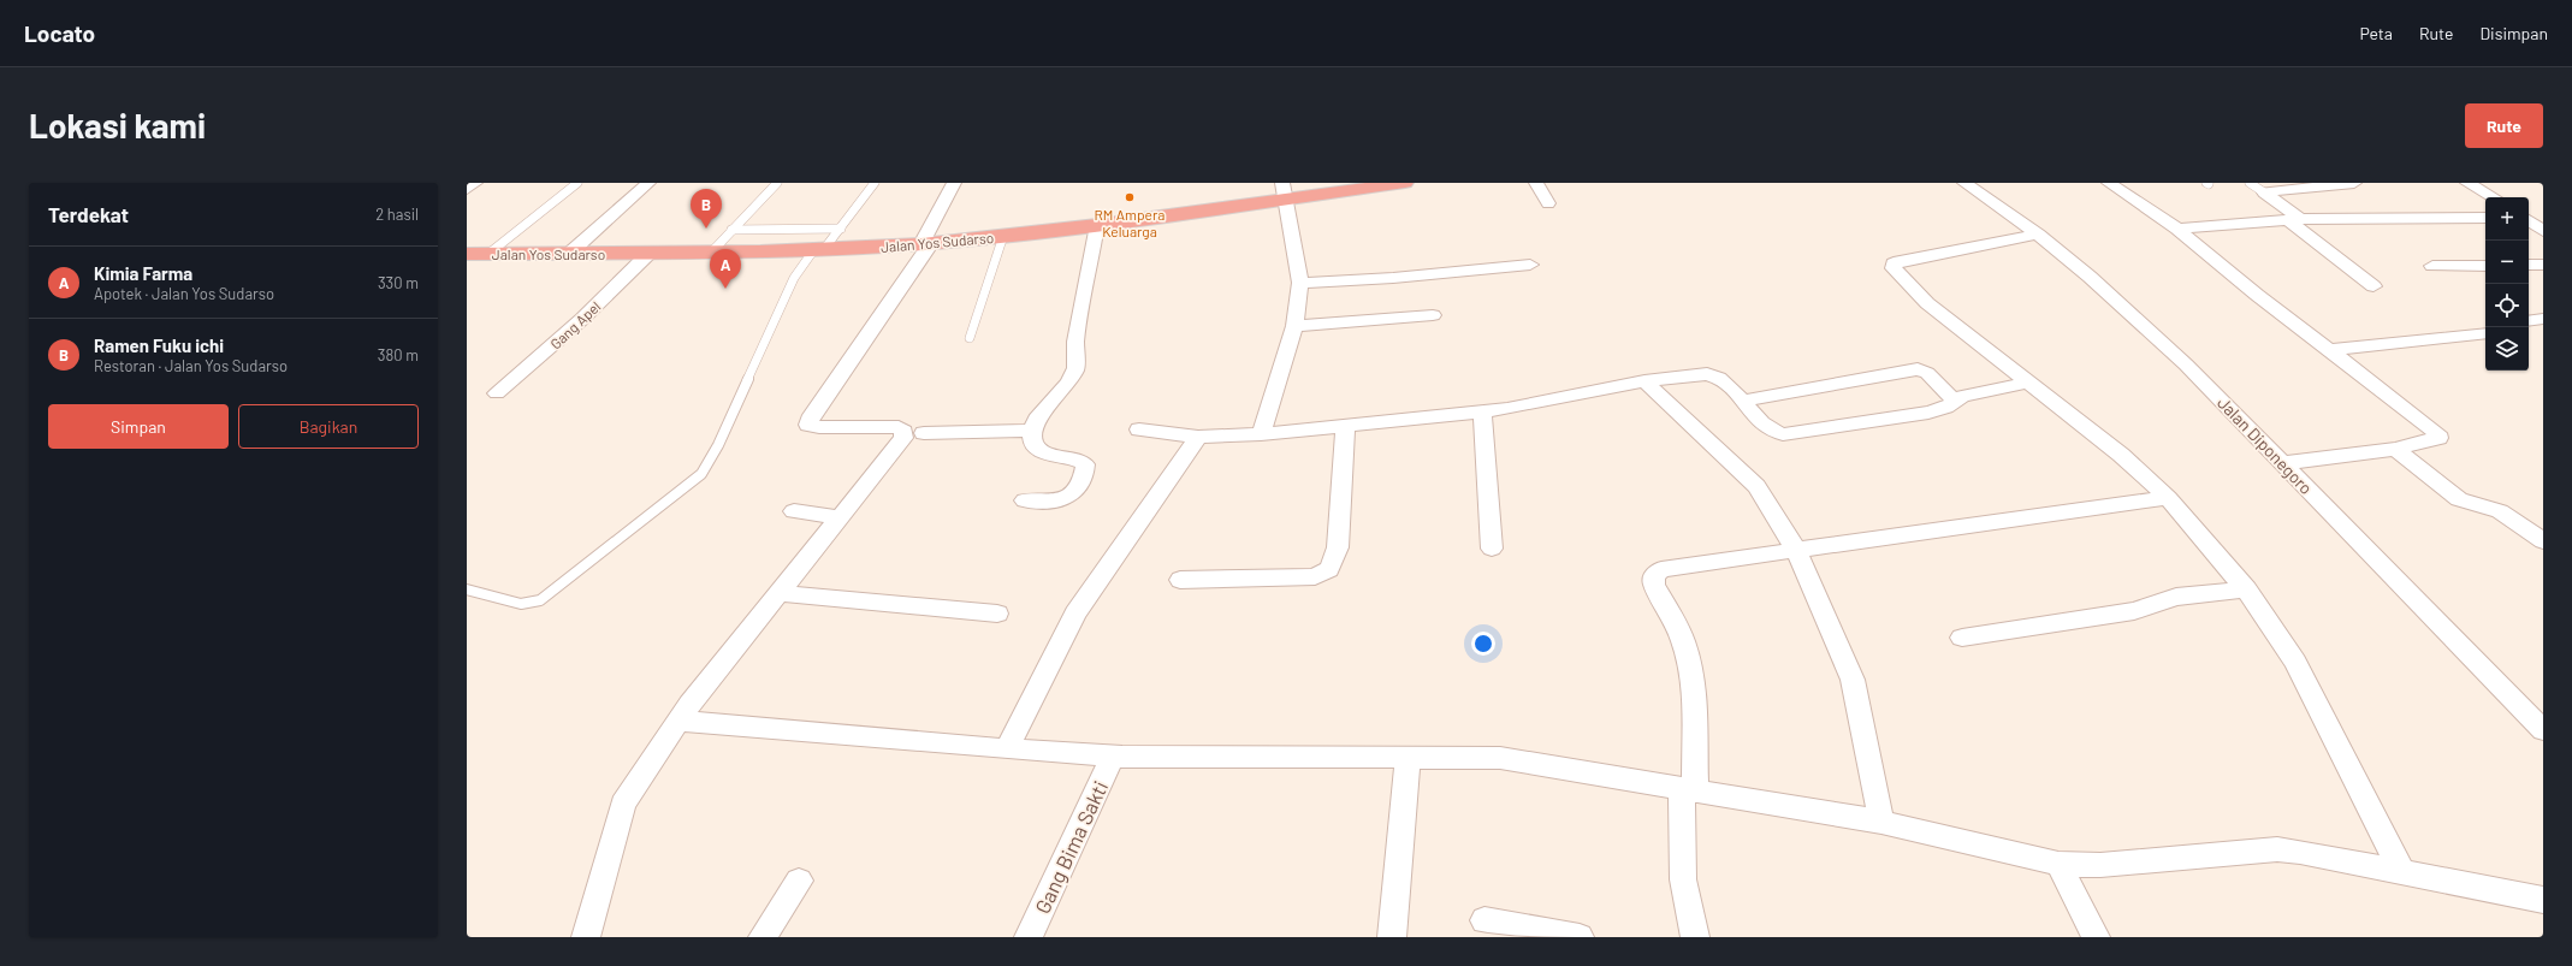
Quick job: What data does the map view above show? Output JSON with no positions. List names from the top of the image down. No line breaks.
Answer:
{"streets":{"highway":["Jalan Yos Sudarso"],"street":["Gang Apel","Jalan Diponegoro","Gang Bima Sakti"]},"crossings":[["Jalan Yos Sudarso","Gang Apel"]],"places":["RM Ampera Keluarga"],"page":{"header":"Locato","nav":["Peta","Rute","Disimpan"],"buttons":["Rute",["Simpan","Bagikan"]],"title":"Lokasi kami","heading":["Terdekat","2 hasil"],"pins":["B","A"],"map_buttons":["+","−"],"list":[{"mark":"A","name":"Kimia Farma","note":"Apotek · Jalan Yos Sudarso","value":"330 m"},{"mark":"B","name":"Ramen Fuku ichi","note":"Restoran · Jalan Yos Sudarso","value":"380 m"}]}}
